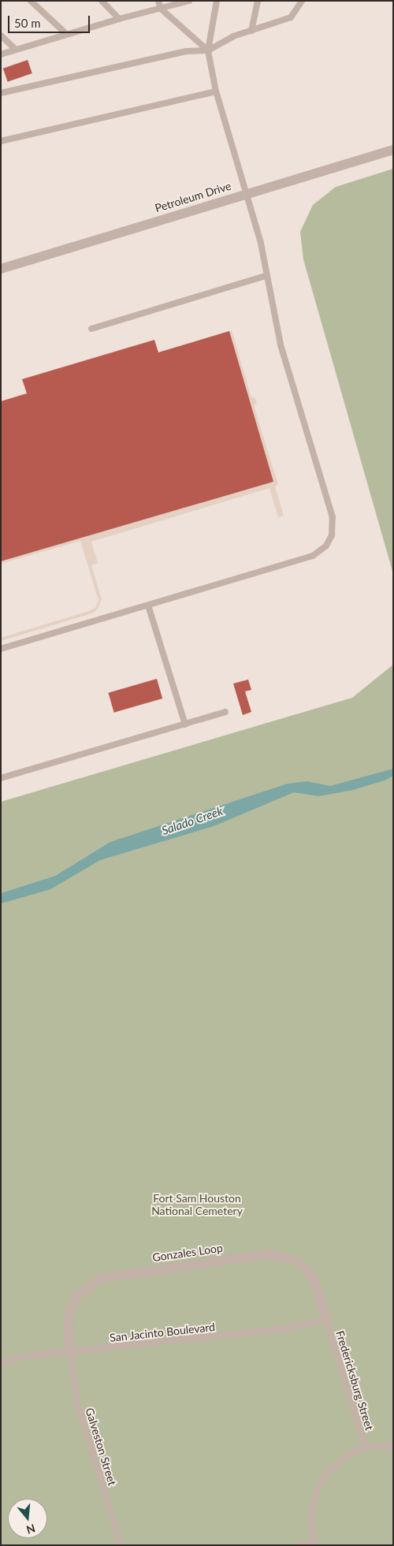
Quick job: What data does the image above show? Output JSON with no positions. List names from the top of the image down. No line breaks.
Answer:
{"streets":{"street":["Petroleum Drive","Gonzales Loop"],"lane":["San Jacinto Boulevard","Fredericksburg Street","Galveston Street"]},"crossings":[["Gonzales Loop","San Jacinto Boulevard"],["Gonzales Loop","Fredericksburg Street"],["Gonzales Loop","Galveston Street"],["San Jacinto Boulevard","Fredericksburg Street"],["San Jacinto Boulevard","Galveston Street"]],"water":["Salado Creek"],"parks":["Fort Sam Houston National Cemetery"],"scale_bar":"50 m","north":"bottom"}
